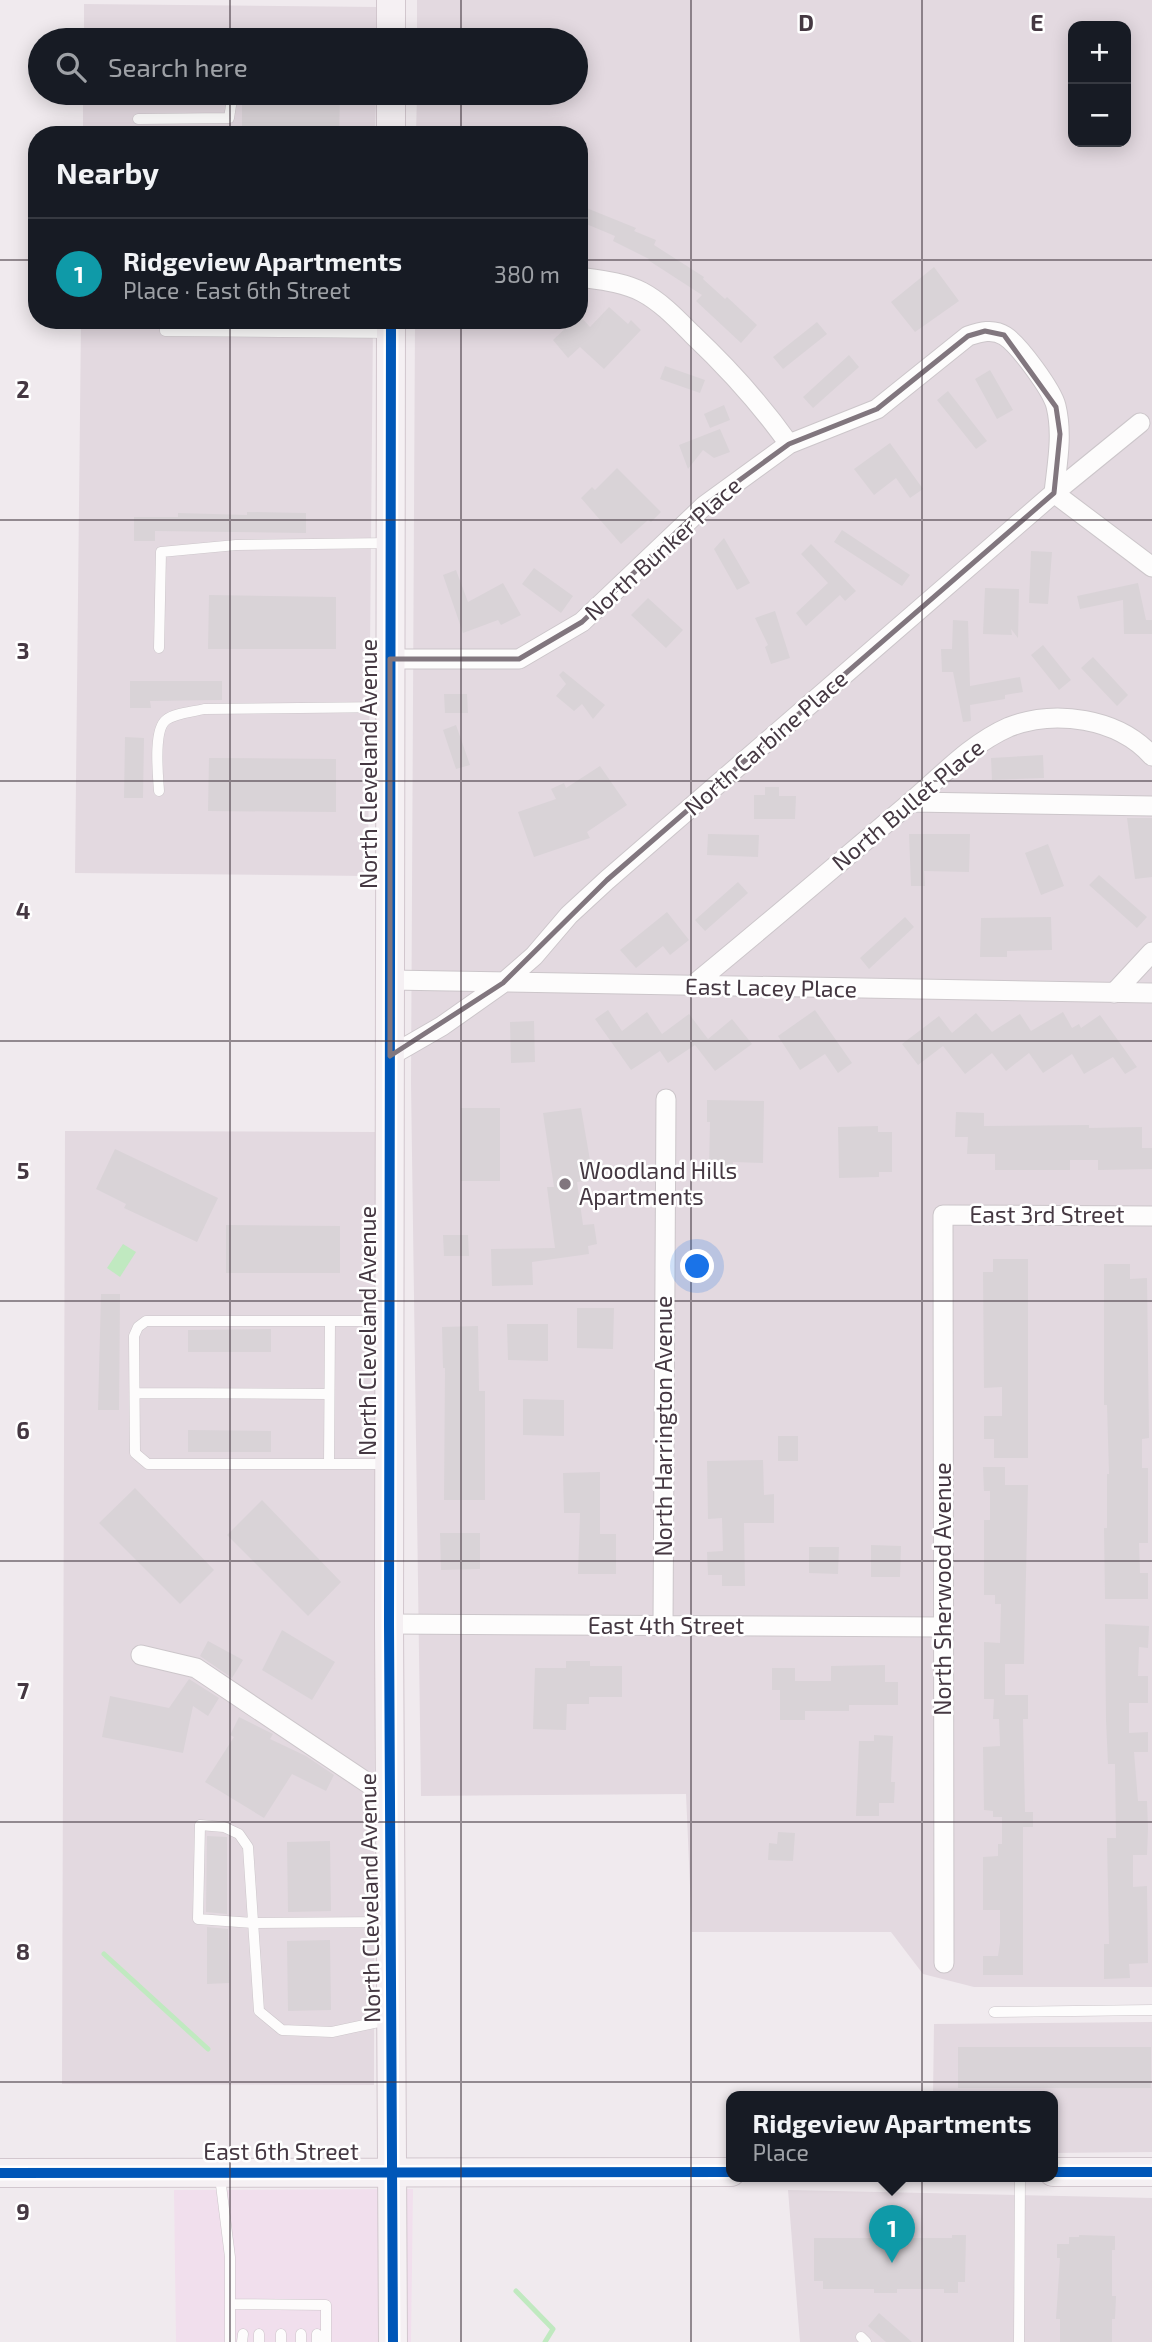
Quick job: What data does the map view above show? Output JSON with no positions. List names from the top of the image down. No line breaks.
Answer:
{"streets":{"street":["North Bunker Place","North Carbine Place","North Cleveland Avenue","North Bullet Place","East Lacey Place","East 3rd Street","North Harrington Avenue","North Sherwood Avenue","East 4th Street","East 6th Street"]},"crossings":[["North Bunker Place","North Carbine Place"],["North Bunker Place","North Cleveland Avenue"],["North Carbine Place","North Cleveland Avenue"],["North Carbine Place","East Lacey Place"],["North Cleveland Avenue","East Lacey Place"],["North Cleveland Avenue","East 4th Street"],["North Cleveland Avenue","East 6th Street"],["North Bullet Place","East Lacey Place"],["East 3rd Street","North Sherwood Avenue"],["North Harrington Avenue","East 4th Street"],["North Sherwood Avenue","East 4th Street"]],"places":["Woodland Hills Apartments"],"page":{"map_buttons":["+","−"],"search":"Search here","heading":"Nearby","list":[{"mark":"1","name":"Ridgeview Apartments","note":"Place · East 6th Street","value":"380 m"}],"popup":["Ridgeview Apartments","Place"],"pins":"1"},"grid":{"columns":["D","E"],"rows":["2","3","4","5","6","7","8","9"]}}
